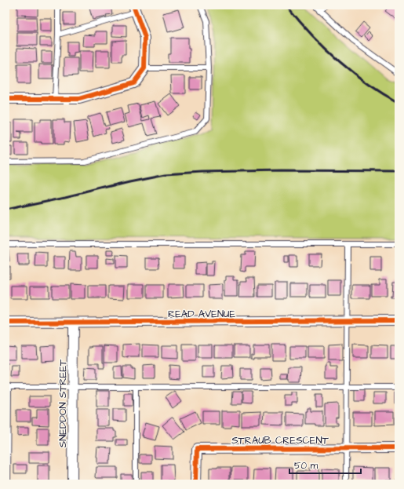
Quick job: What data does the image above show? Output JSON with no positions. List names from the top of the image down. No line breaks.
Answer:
{"streets":{"street":["READ AVENUE","SNEDDON STREET","STRAUB CRESCENT"]},"crossings":[["READ AVENUE","SNEDDON STREET"]],"scale_bar":"50 m"}
